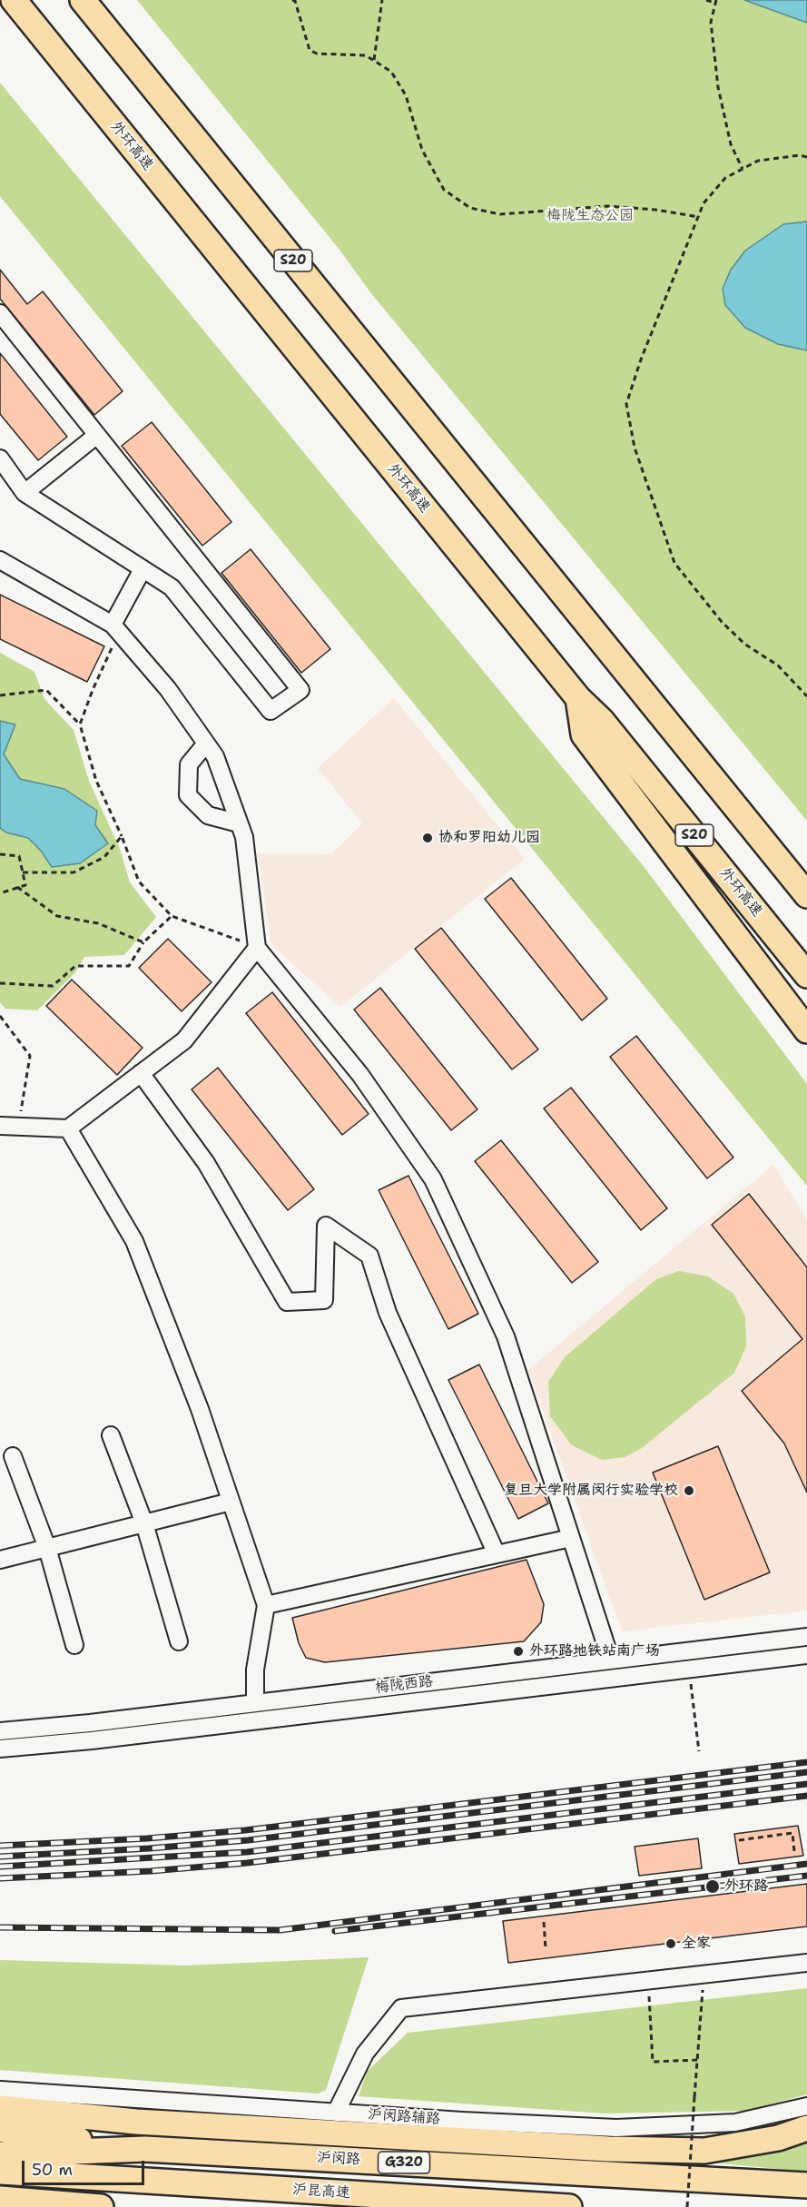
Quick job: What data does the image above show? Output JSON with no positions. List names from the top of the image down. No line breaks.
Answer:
{"streets":{"highway":["外环高速","S20","沪闵路","G320","沪昆高速"],"street":["梅陇西路","沪闵路辅路"]},"parks":["梅陇生态公园"],"places":["协和罗阳幼儿园","复旦大学附属闵行实验学校","外环路地铁站南广场","外环路","全家"],"scale_bar":"50 m"}
